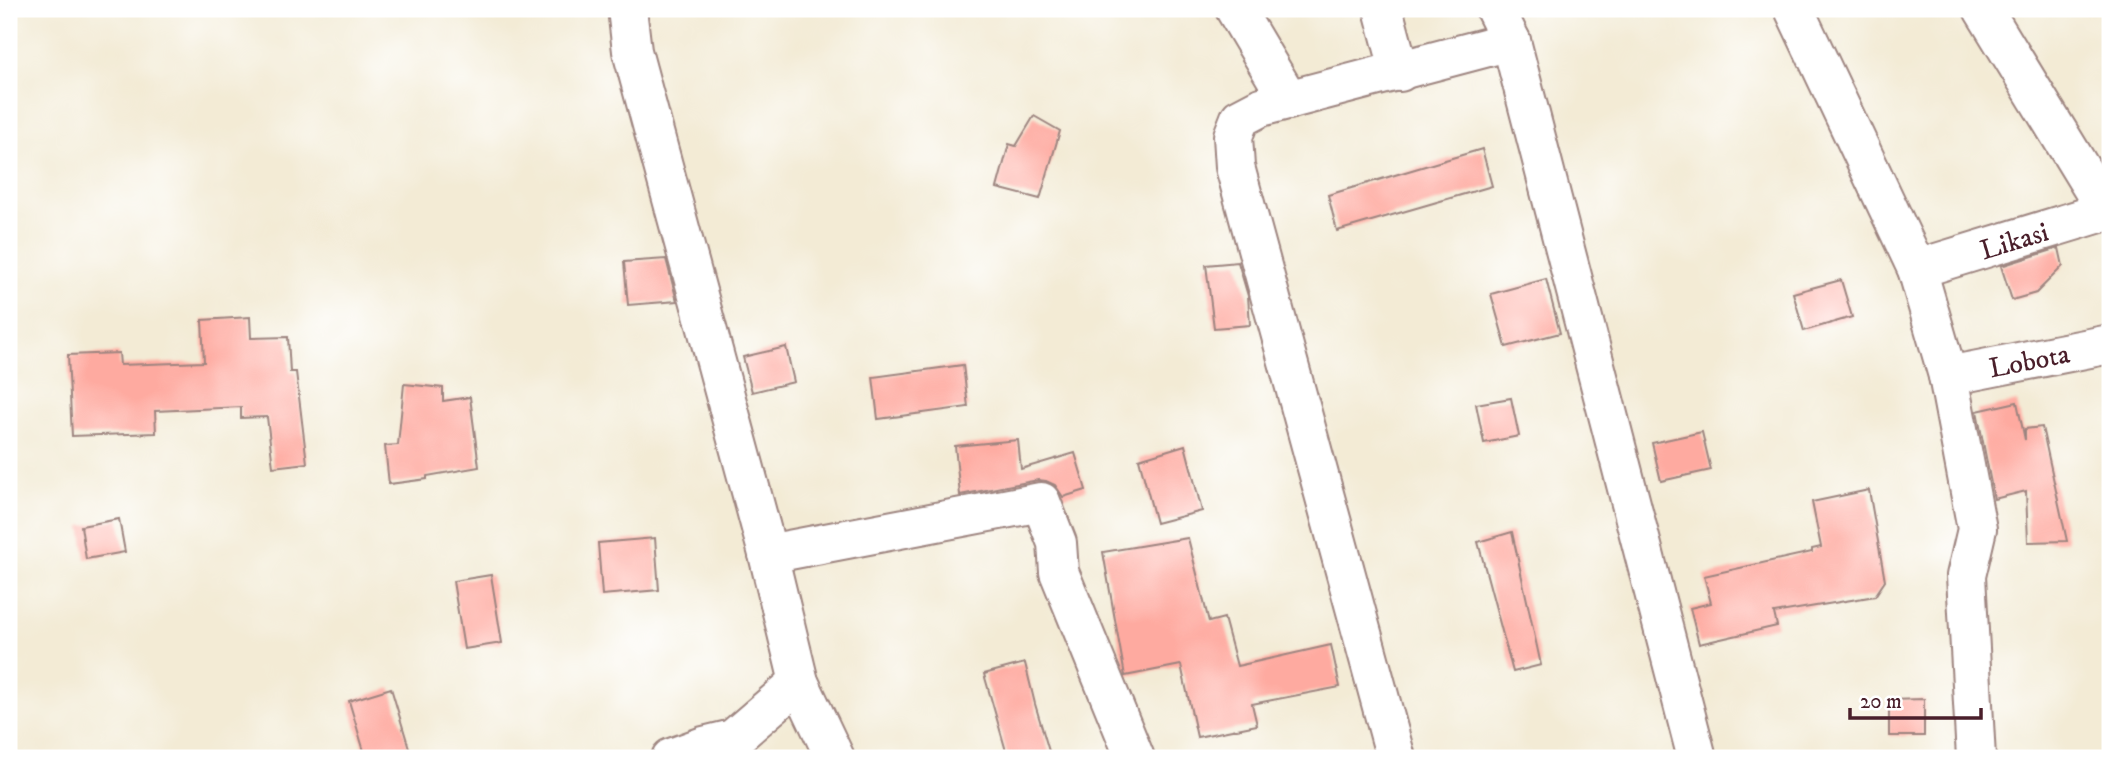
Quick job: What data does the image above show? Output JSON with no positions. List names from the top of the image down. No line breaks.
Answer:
{"streets":{"lane":["Likasi","Lobota"]},"scale_bar":"20 m"}
